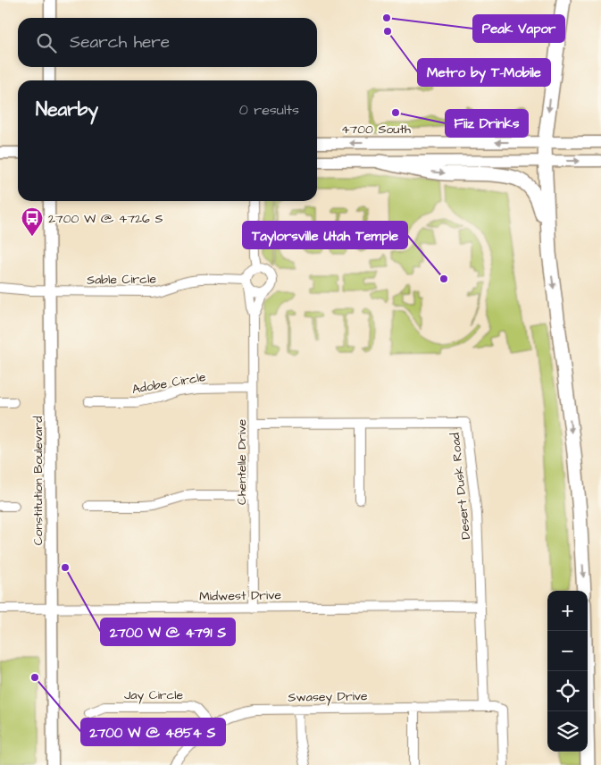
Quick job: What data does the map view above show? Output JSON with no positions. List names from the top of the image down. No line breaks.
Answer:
{"streets":{"main road":["4700 South","Constitution Boulevard"],"street":["Sable Circle","Adobe Circle","Chentelle Drive","Desert Dusk Road","Midwest Drive","Jay Circle","Swasey Drive"]},"crossings":[["Sable Circle","Chentelle Drive"],["Sable Circle","Constitution Boulevard"],["Adobe Circle","Chentelle Drive"],["Chentelle Drive","Desert Dusk Road"],["Chentelle Drive","Midwest Drive"],["Constitution Boulevard","Midwest Drive"],["Desert Dusk Road","Midwest Drive"],["Desert Dusk Road","Swasey Drive"],["Jay Circle","Swasey Drive"]],"places":{"other":["Peak Vapor","Metro by T-Mobile","Fiiz Drinks","Taylorsville Utah Temple","2700 W @ 4791 S","2700 W @ 4854 S"],"bus stop":["2700 W @ 4726 S"]},"page":{"search":"Search here","heading":["Nearby","0 results"],"map_buttons":["+","−"]}}
